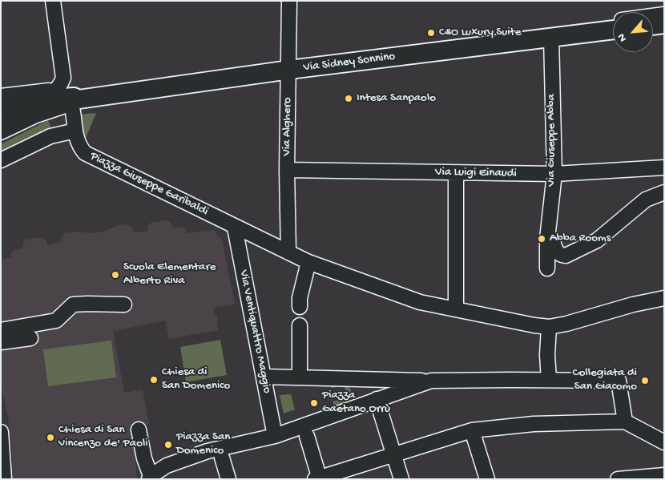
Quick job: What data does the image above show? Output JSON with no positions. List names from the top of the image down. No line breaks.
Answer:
{"streets":{"main road":["Via Sidney Sonnino"],"street":["Via Alghero","Via Giuseppe Abba","Via Luigi Einaudi","Piazza Giuseppe Garibaldi","Via Ventiquattro Maggio"]},"crossings":[["Via Sidney Sonnino","Via Alghero"],["Via Sidney Sonnino","Via Giuseppe Abba"],["Via Sidney Sonnino","Piazza Giuseppe Garibaldi"],["Via Alghero","Via Luigi Einaudi"],["Via Alghero","Piazza Giuseppe Garibaldi"],["Via Giuseppe Abba","Via Luigi Einaudi"],["Piazza Giuseppe Garibaldi","Via Ventiquattro Maggio"]],"places":["C&O Luxury Suite","Intesa Sanpaolo","Abba Rooms","Scuola Elementare Alberto Riva","Chiesa di San Domenico","Collegiata di San Giacomo","Piazza Gaetano Orrù","Chiesa di San Vincenzo de' Paoli","Piazza San Domenico"],"north":"bottom left"}
